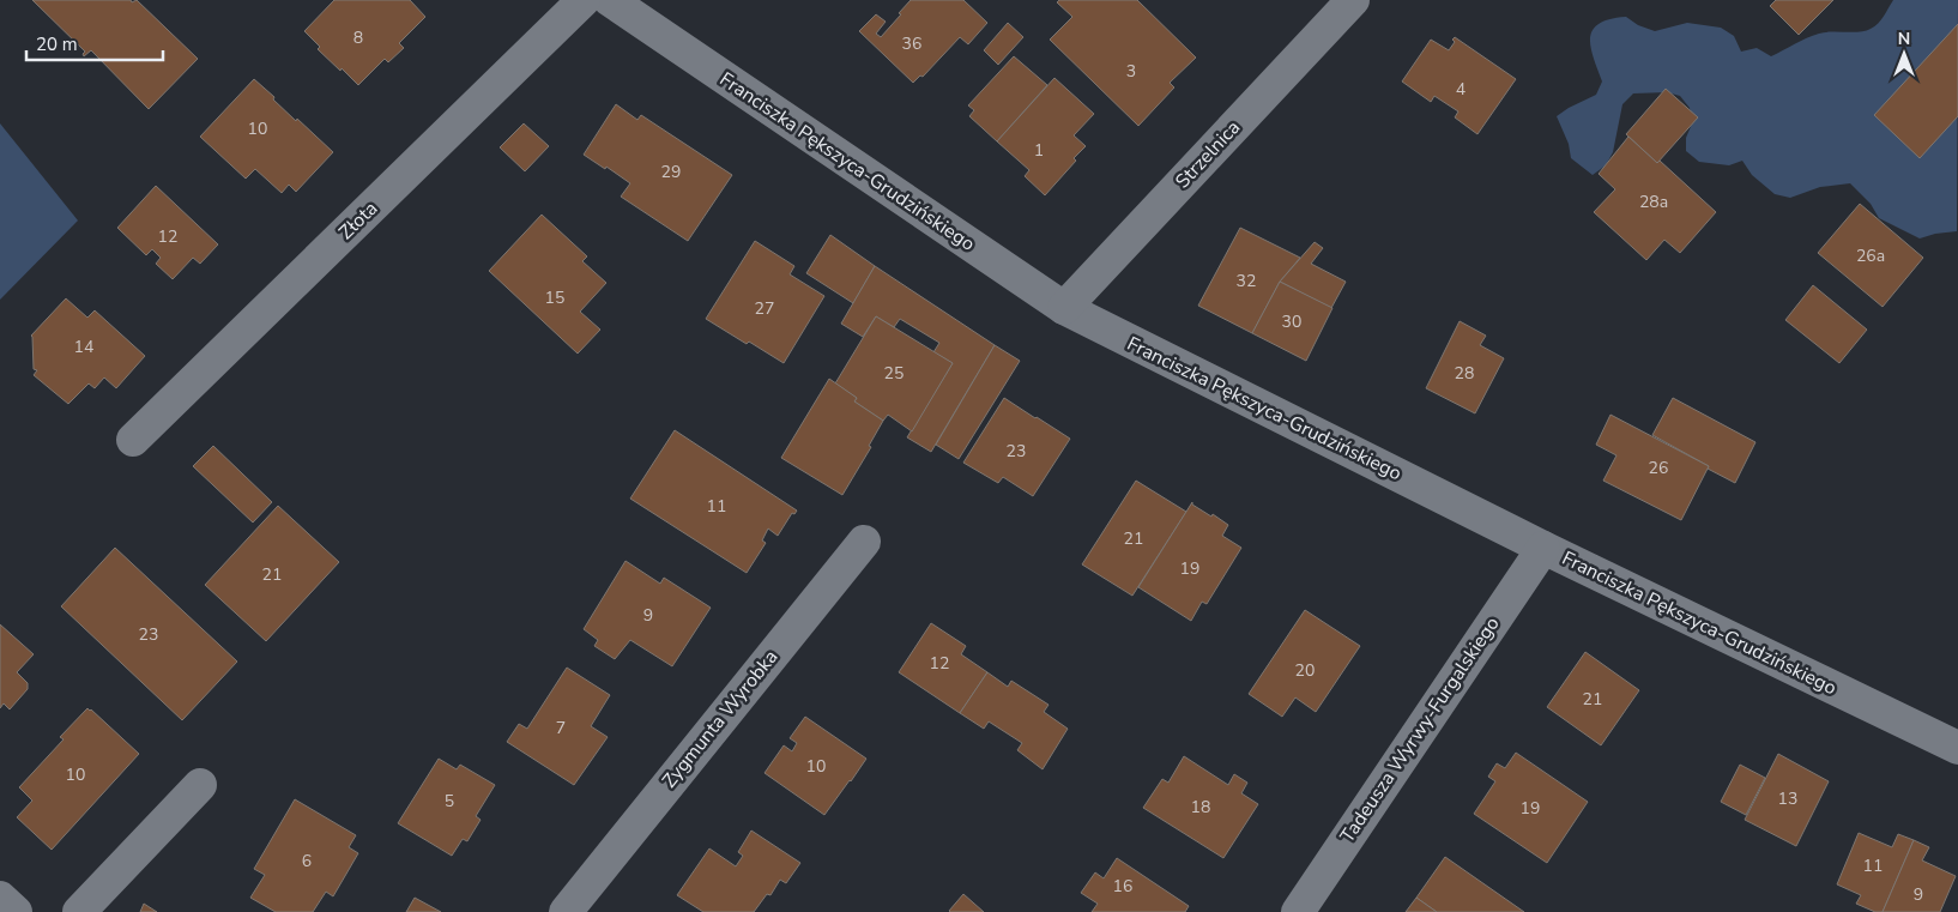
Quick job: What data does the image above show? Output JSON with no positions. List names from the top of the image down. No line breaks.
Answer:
{"streets":{"street":["Strzelnica","Franciszka Pększyca-Grudzińskiego","Złota","Zygmunta Wyrobka","Tadeusza Wyrwy-Furgalskiego"]},"crossings":[["Strzelnica","Franciszka Pększyca-Grudzińskiego"],["Franciszka Pększyca-Grudzińskiego","Tadeusza Wyrwy-Furgalskiego"]],"house_numbers":["8","36","3","4","10","1","29","28a","12","26a","32","15","27","30","14","25","28","23","26","11","21","19","21","9","23","12","20","21","7","10","10","13","5","18","19","6","11","16","9"],"scale_bar":"20 m","north":"top"}
